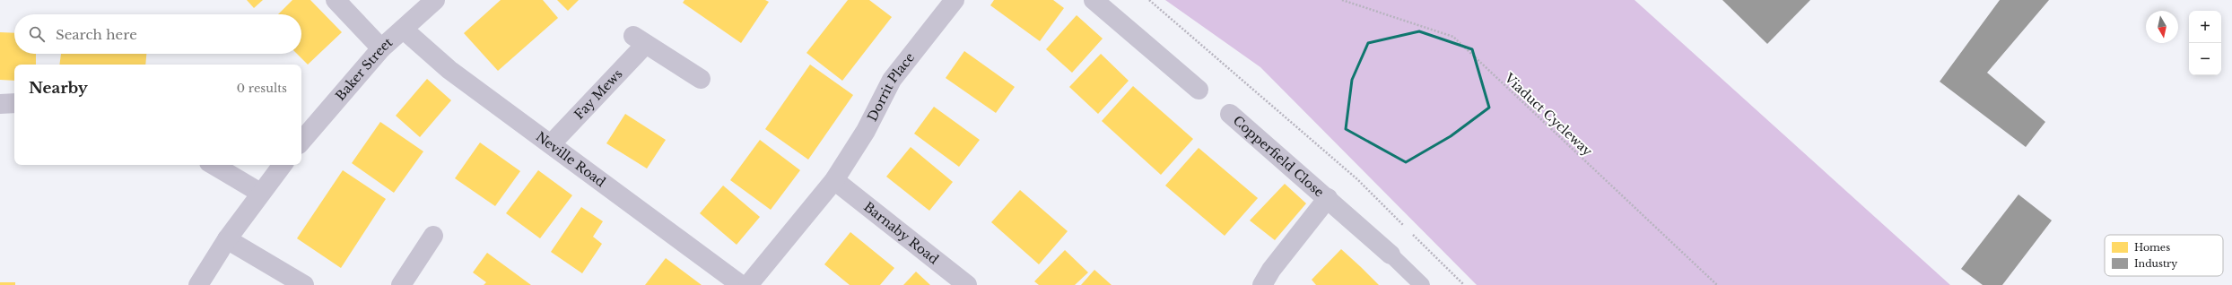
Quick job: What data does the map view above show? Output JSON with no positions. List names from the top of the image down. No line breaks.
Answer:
{"streets":{"street":["Baker Street","Dorrit Place","Fay Mews","Copperfield Close","Neville Road","Barnaby Road"],"path":["Viaduct Cycleway"]},"crossings":[["Baker Street","Neville Road"],["Dorrit Place","Barnaby Road"],["Fay Mews","Neville Road"]],"legend":["Homes","Industry"],"north":"bottom","page":{"map_buttons":["+","−"],"search":"Search here","heading":["Nearby","0 results"]}}
